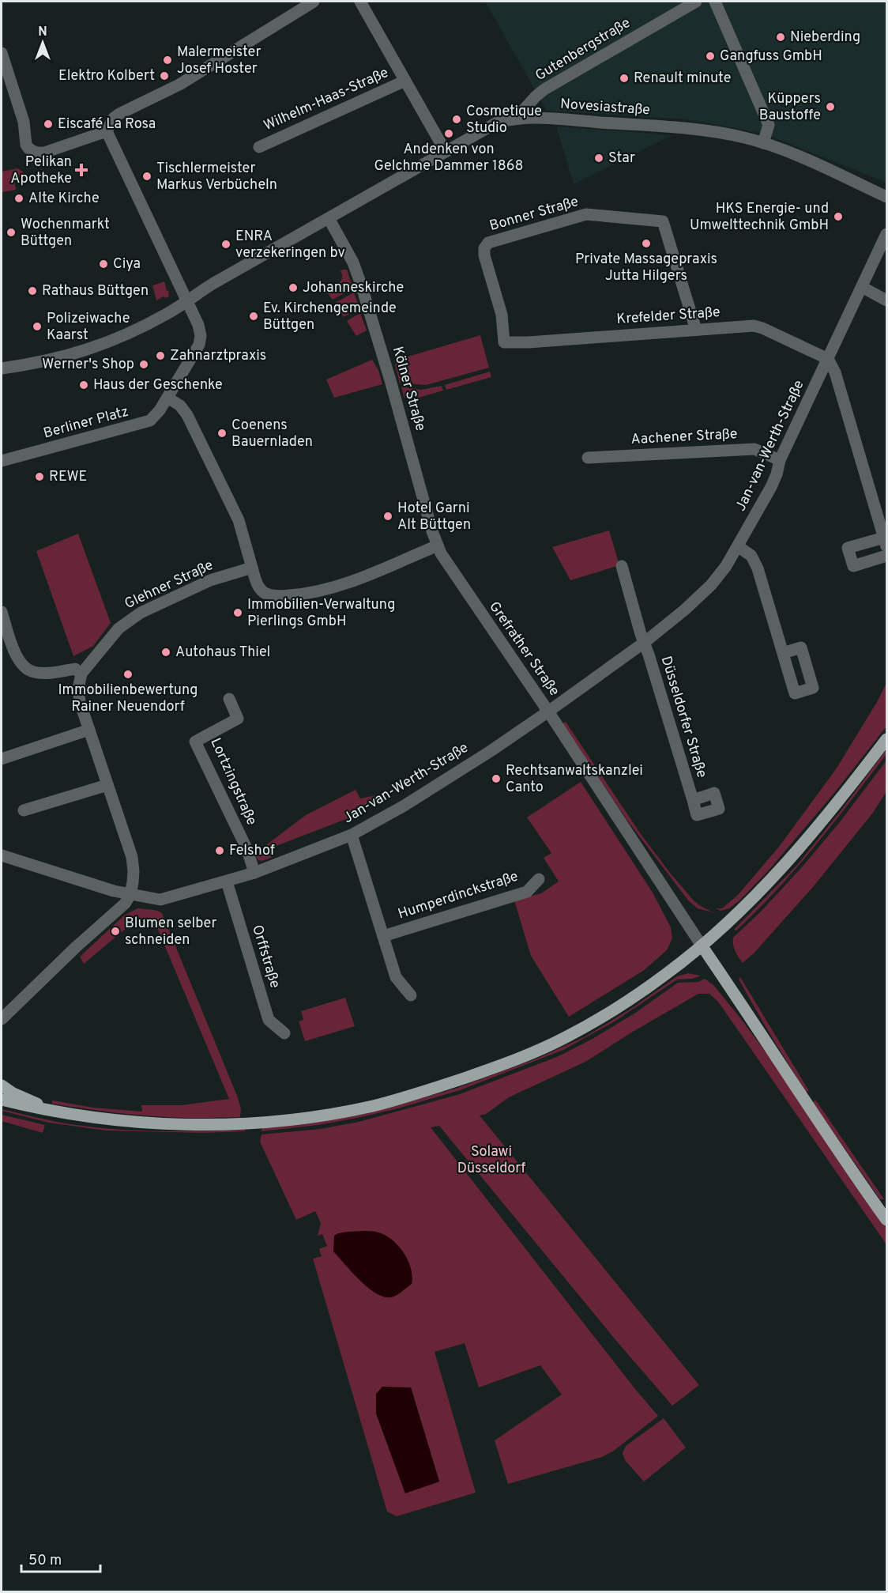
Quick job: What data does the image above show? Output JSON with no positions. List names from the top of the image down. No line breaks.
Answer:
{"streets":{"street":["Gutenbergstraße","Wilhelm-Haas-Straße","Novesiastraße","Bonner Straße","Krefelder Straße","Kölner Straße","Berliner Platz","Aachener Straße","Jan-van-Werth-Straße","Glehner Straße","Grefrather Straße","Düsseldorfer Straße","Lortzingstraße","Humperdinckstraße","Orffstraße"]},"crossings":[["Gutenbergstraße","Novesiastraße"],["Novesiastraße","Kölner Straße"],["Bonner Straße","Krefelder Straße"],["Krefelder Straße","Jan-van-Werth-Straße"],["Kölner Straße","Grefrather Straße"],["Aachener Straße","Jan-van-Werth-Straße"],["Jan-van-Werth-Straße","Grefrather Straße"],["Jan-van-Werth-Straße","Düsseldorfer Straße"],["Jan-van-Werth-Straße","Lortzingstraße"],["Jan-van-Werth-Straße","Humperdinckstraße"],["Jan-van-Werth-Straße","Orffstraße"]],"parks":["Solawi Düsseldorf"],"places":{"other":["Nieberding","Gangfuss GmbH","Malermeister Josef Hoster","Elektro Kolbert","Renault minute","Küppers Baustoffe","Cosmetique Studio","Eiscafé La Rosa","Andenken von Gelchme Dammer 1868","Star","Tischlermeister Markus Verbücheln","Alte Kirche","HKS Energie- und Umwelttechnik GmbH","Wochenmarkt Büttgen","Private Massagepraxis Jutta Hilgers","ENRA verzekeringen bv","Ciya","Johanneskirche","Rathaus Büttgen","Ev. Kirchengemeinde Büttgen","Polizeiwache Kaarst","Zahnarztpraxis","Werner's Shop","Haus der Geschenke","Coenens Bauernladen","REWE","Hotel Garni Alt Büttgen","Immobilien-Verwaltung Pierlings GmbH","Autohaus Thiel","Immobilienbewertung Rainer Neuendorf","Rechtsanwaltskanzlei Canto","Felshof","Blumen selber schneiden"],"health":["Pelikan Apotheke"]},"scale_bar":"50 m","north":"top"}
